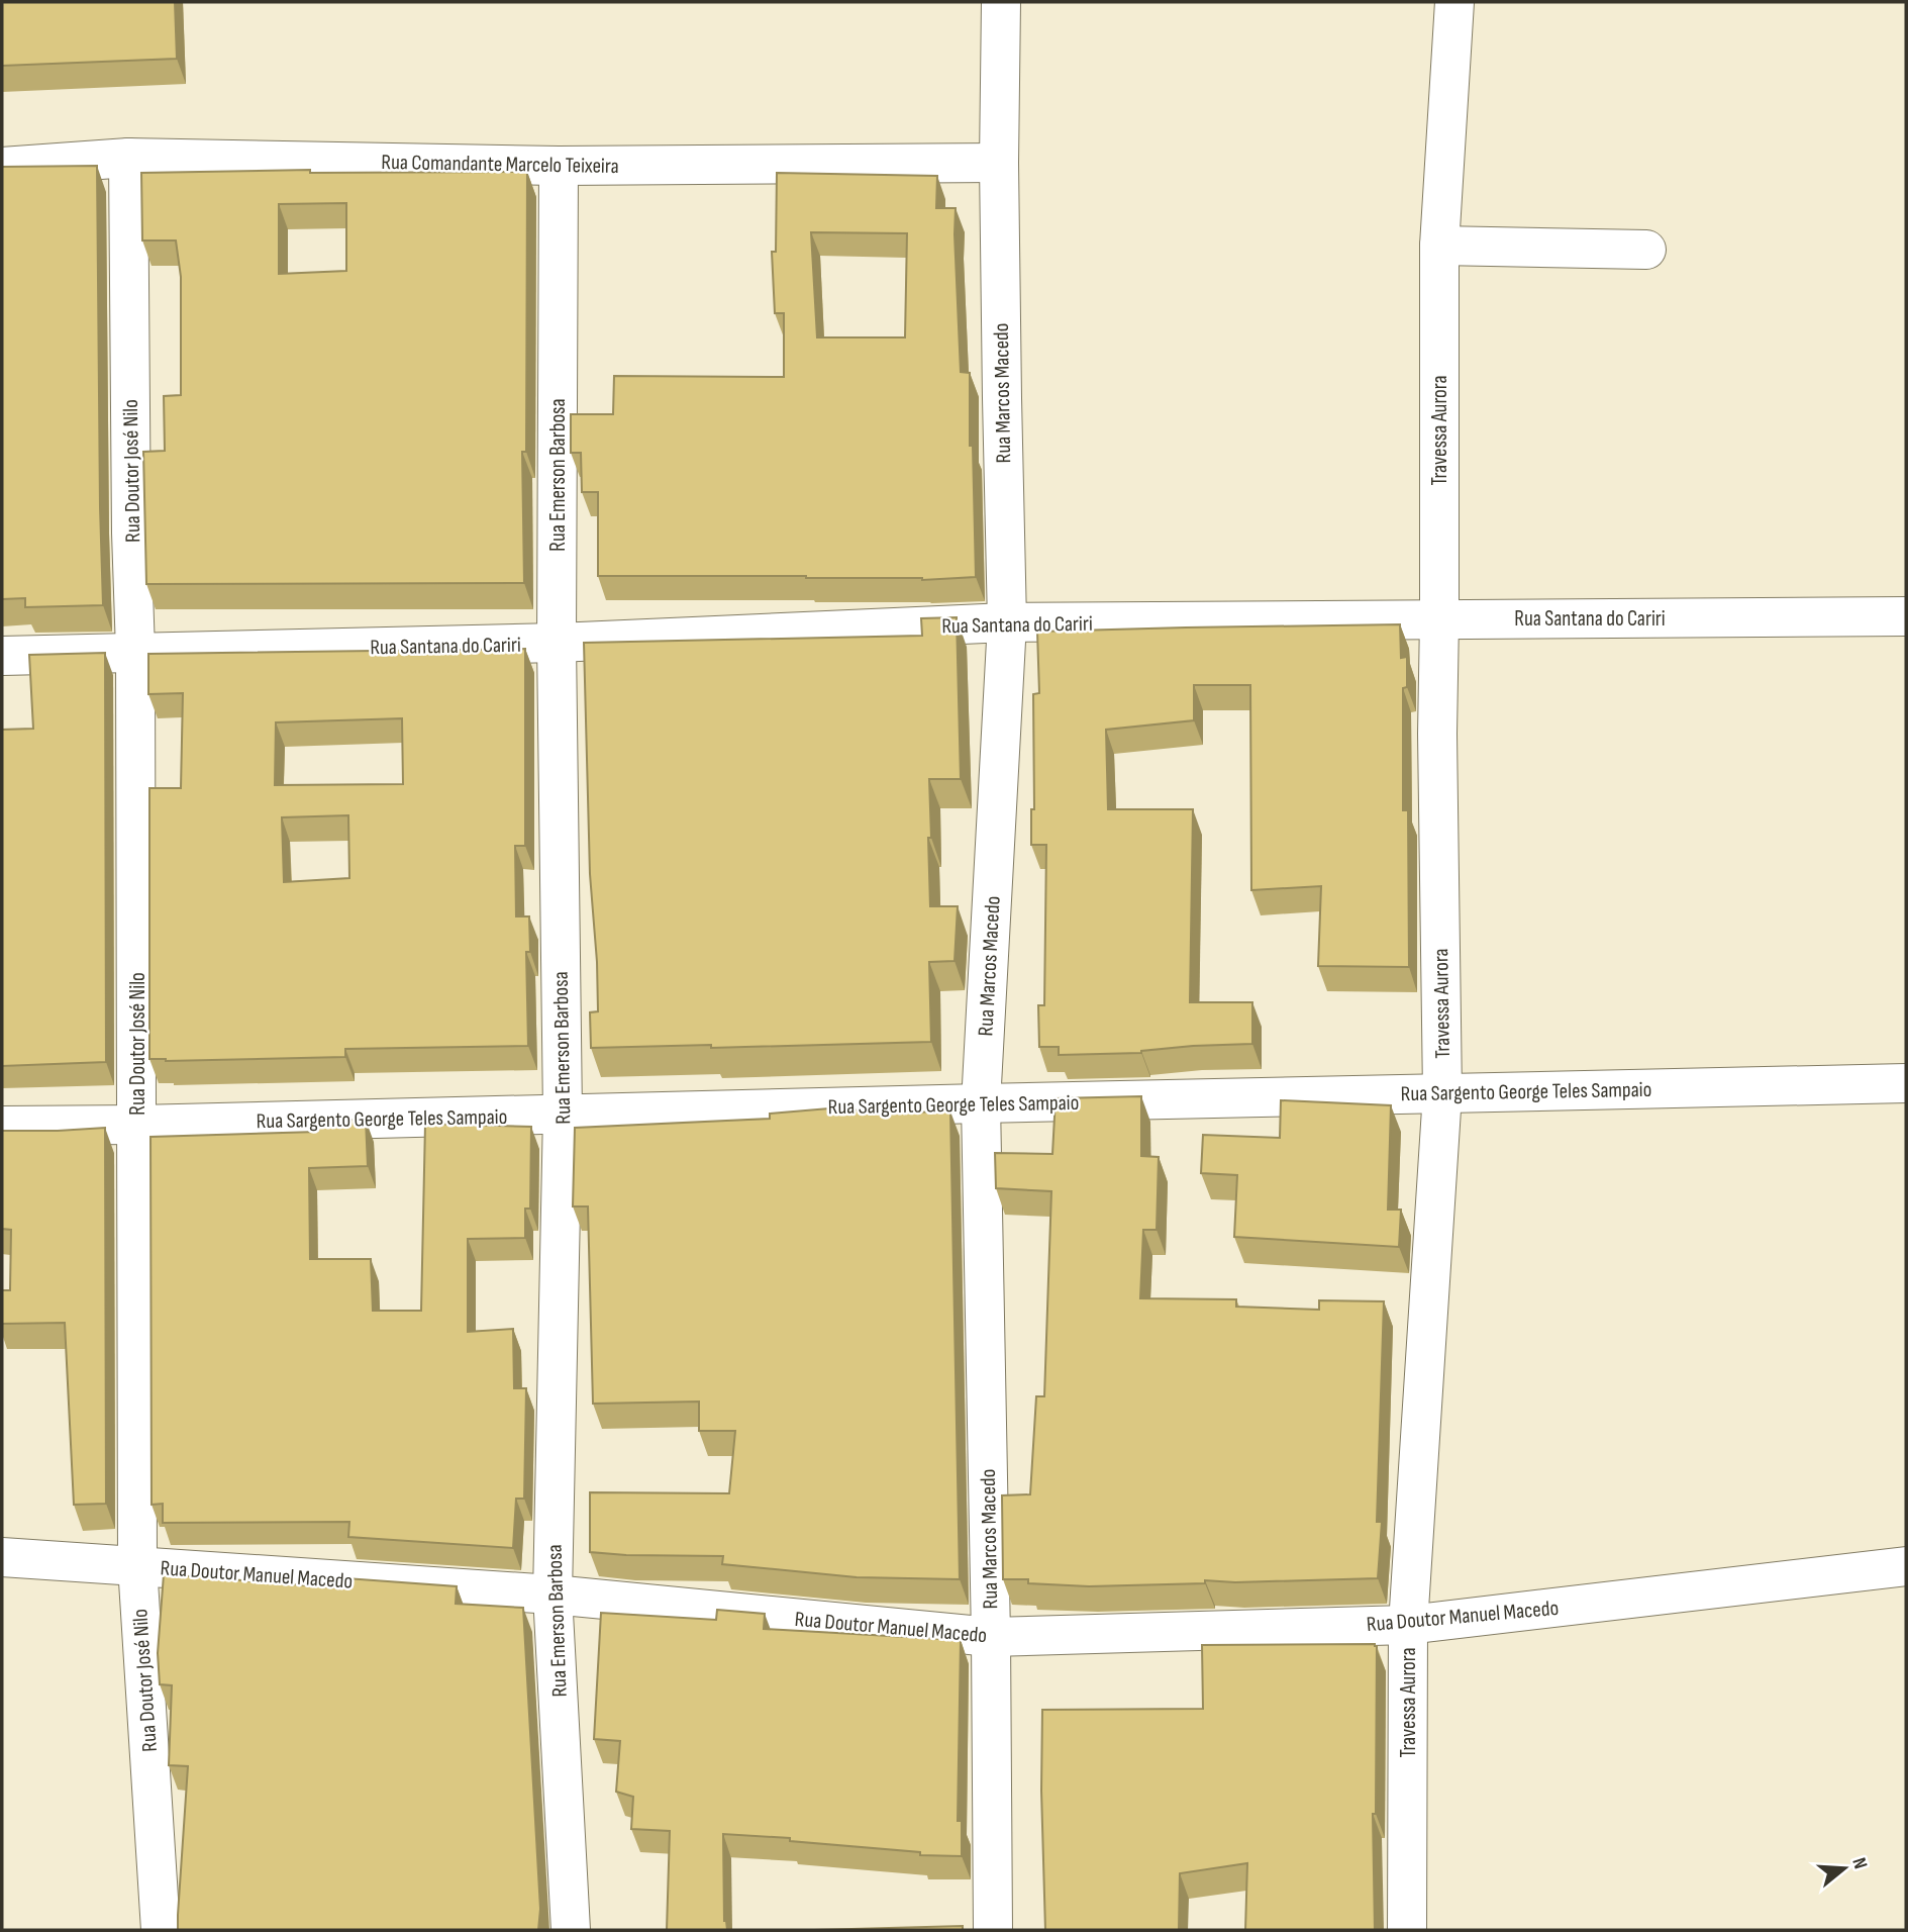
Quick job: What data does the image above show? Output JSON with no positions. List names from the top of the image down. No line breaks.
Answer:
{"streets":{"street":["Rua Comandante Marcelo Teixeira","Rua Marcos Macedo","Travessa Aurora","Rua Doutor José Nilo","Rua Emerson Barbosa","Rua Santana do Cariri","Rua Sargento George Teles Sampaio","Rua Doutor Manuel Macedo"]},"crossings":[["Rua Comandante Marcelo Teixeira","Rua Marcos Macedo"],["Rua Comandante Marcelo Teixeira","Rua Doutor José Nilo"],["Rua Comandante Marcelo Teixeira","Rua Emerson Barbosa"],["Rua Marcos Macedo","Rua Santana do Cariri"],["Rua Marcos Macedo","Rua Sargento George Teles Sampaio"],["Rua Marcos Macedo","Rua Doutor Manuel Macedo"],["Travessa Aurora","Rua Santana do Cariri"],["Travessa Aurora","Rua Sargento George Teles Sampaio"],["Travessa Aurora","Rua Doutor Manuel Macedo"],["Rua Doutor José Nilo","Rua Santana do Cariri"],["Rua Doutor José Nilo","Rua Sargento George Teles Sampaio"],["Rua Doutor José Nilo","Rua Doutor Manuel Macedo"],["Rua Emerson Barbosa","Rua Santana do Cariri"],["Rua Emerson Barbosa","Rua Sargento George Teles Sampaio"],["Rua Emerson Barbosa","Rua Doutor Manuel Macedo"]],"north":"right"}
